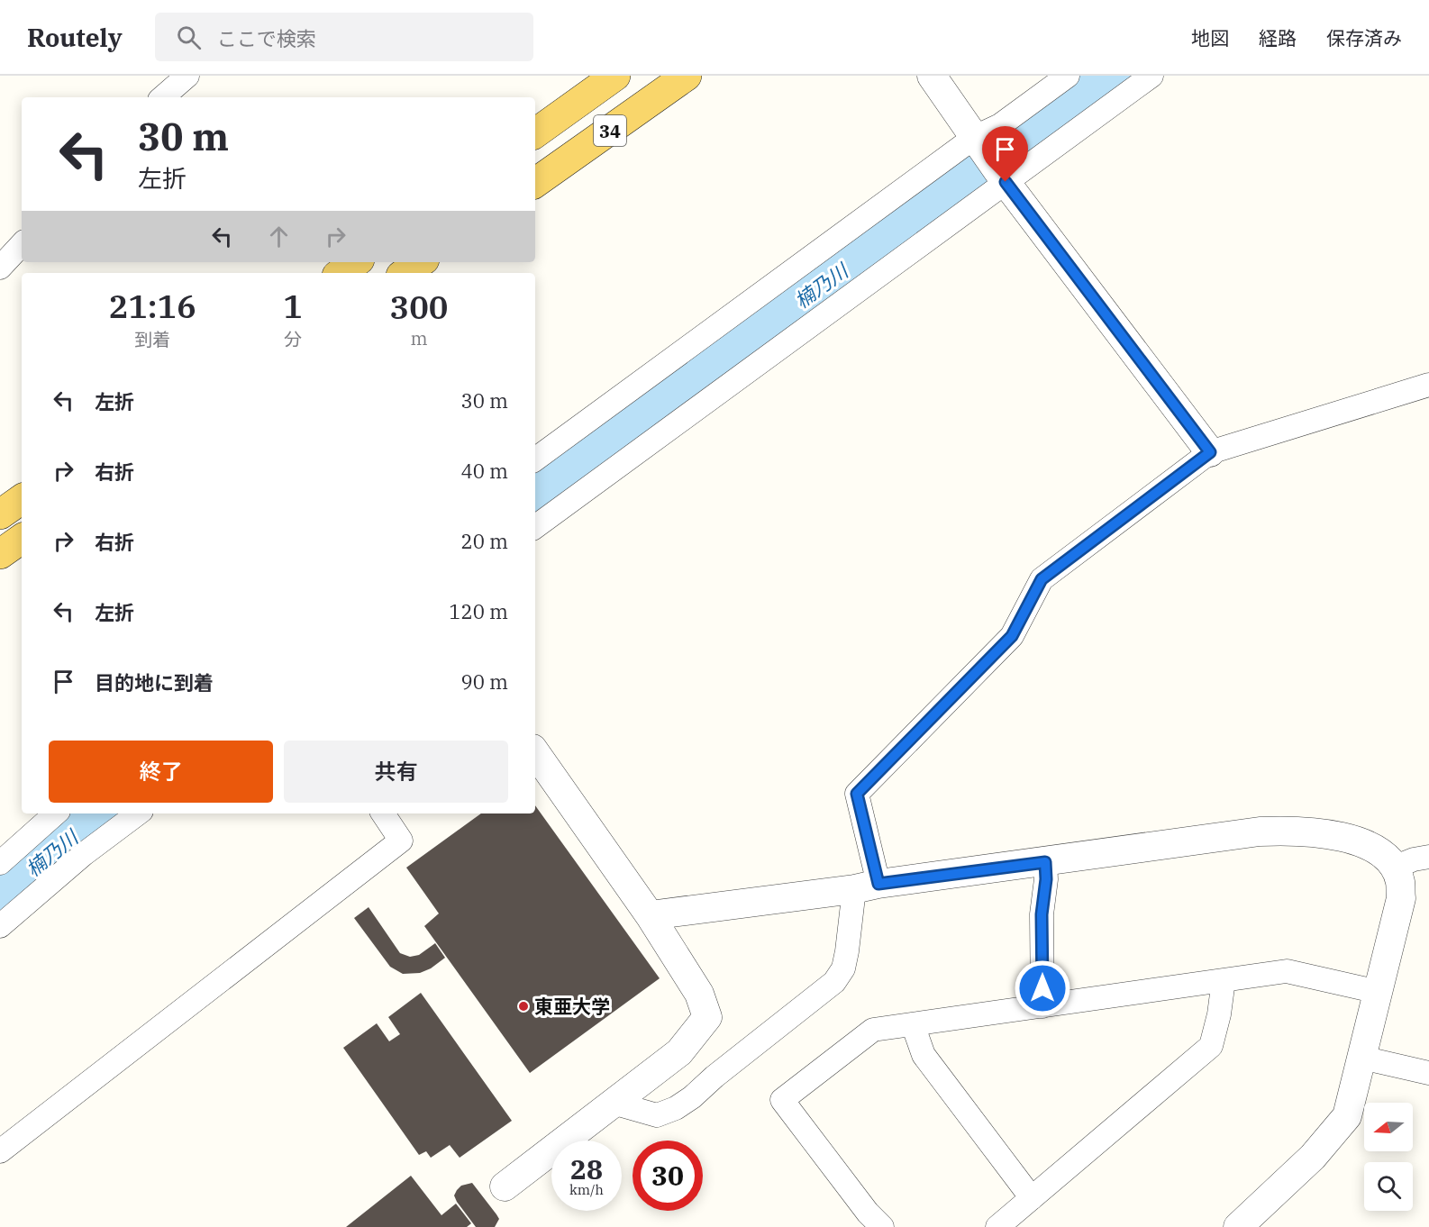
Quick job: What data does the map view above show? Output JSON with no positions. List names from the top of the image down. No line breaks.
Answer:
{"streets":{"main road":["34"]},"water":["楠乃川"],"places":["東亜大学"],"north":"left","page":{"header":"Routely","search":"ここで検索","nav":["地図","経路","保存済み"],"turn":["30 m","左折"],"eta":["21:16","到着","1","分","300","m"],"list":[{"name":"左折","value":"30 m"},{"name":"右折","value":"40 m"},{"name":"右折","value":"20 m"},{"name":"左折","value":"120 m"},{"name":"目的地に到着","value":"90 m"}],"buttons":["終了","共有"],"speed":"28 km/h","limit":"30"}}
